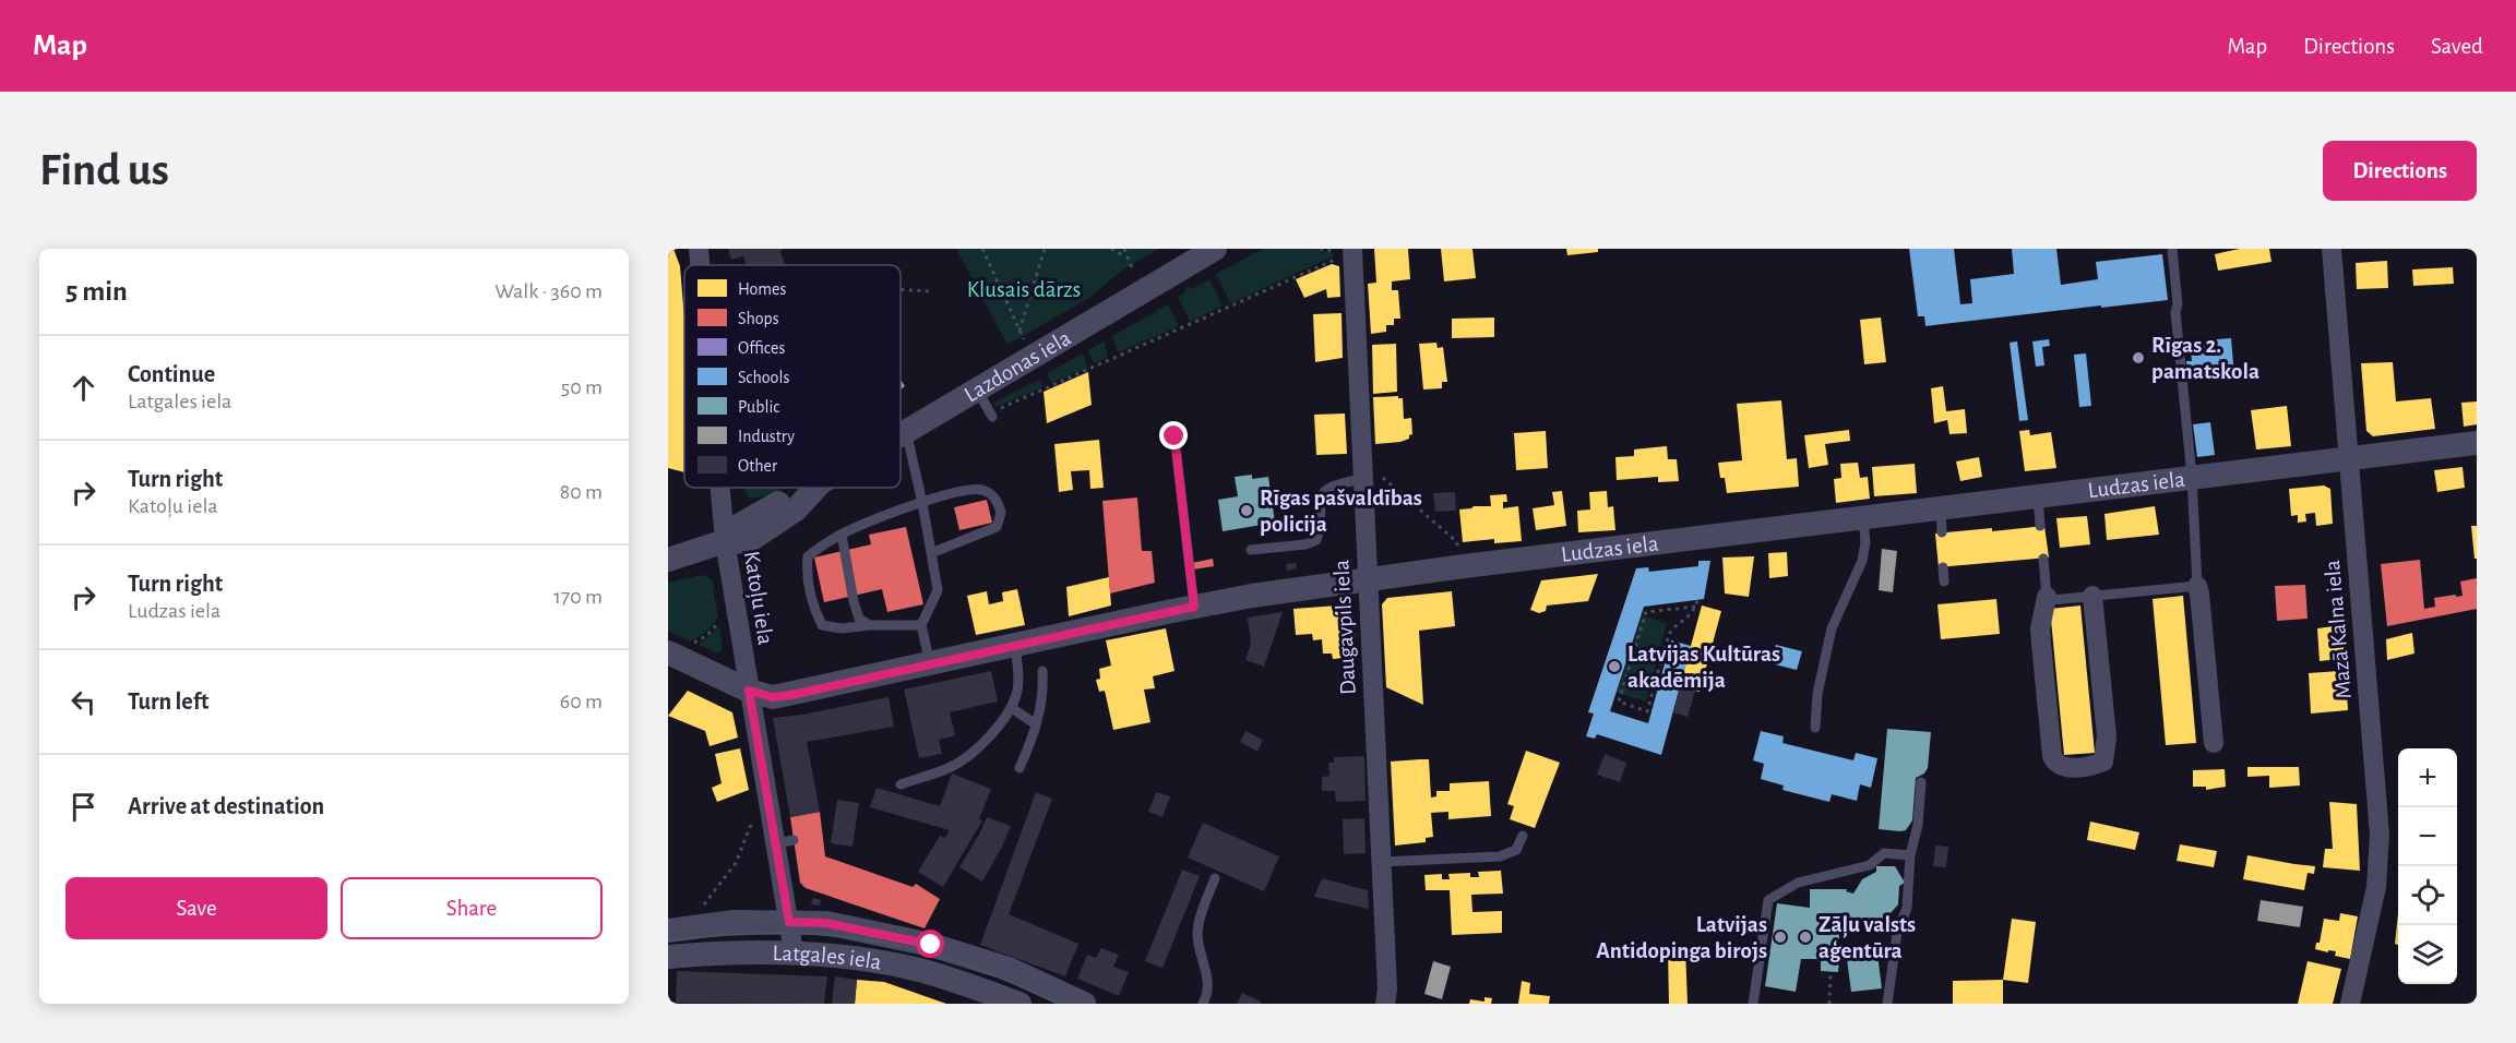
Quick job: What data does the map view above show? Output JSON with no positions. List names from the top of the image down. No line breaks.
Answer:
{"streets":{"street":["Lazdonas iela","Ludzas iela","Katoļu iela","Daugavpils iela","Mazā Kalna iela","Latgales iela"]},"crossings":[["Lazdonas iela","Katoļu iela"],["Ludzas iela","Katoļu iela"],["Ludzas iela","Daugavpils iela"],["Ludzas iela","Mazā Kalna iela"],["Katoļu iela","Latgales iela"]],"parks":["Klusais dārzs"],"places":["Rīgas 2. pamatskola","Rīgas pašvaldības policija","Latvijas Kultūras akadēmija","Latvijas Antidopinga birojs","Zāļu valsts aģentūra"],"legend":["Homes","Shops","Offices","Schools","Public","Industry","Other"],"page":{"header":"Map","nav":["Map","Directions","Saved"],"buttons":["Directions",["Save","Share"]],"title":"Find us","heading":["5 min","Walk · 360 m"],"list":[["Continue","Latgales iela","50 m"],["Turn right","Katoļu iela","80 m"],["Turn right","Ludzas iela","170 m"],["Turn left","60 m"],"Arrive at destination"],"map_buttons":["+","−"]}}
